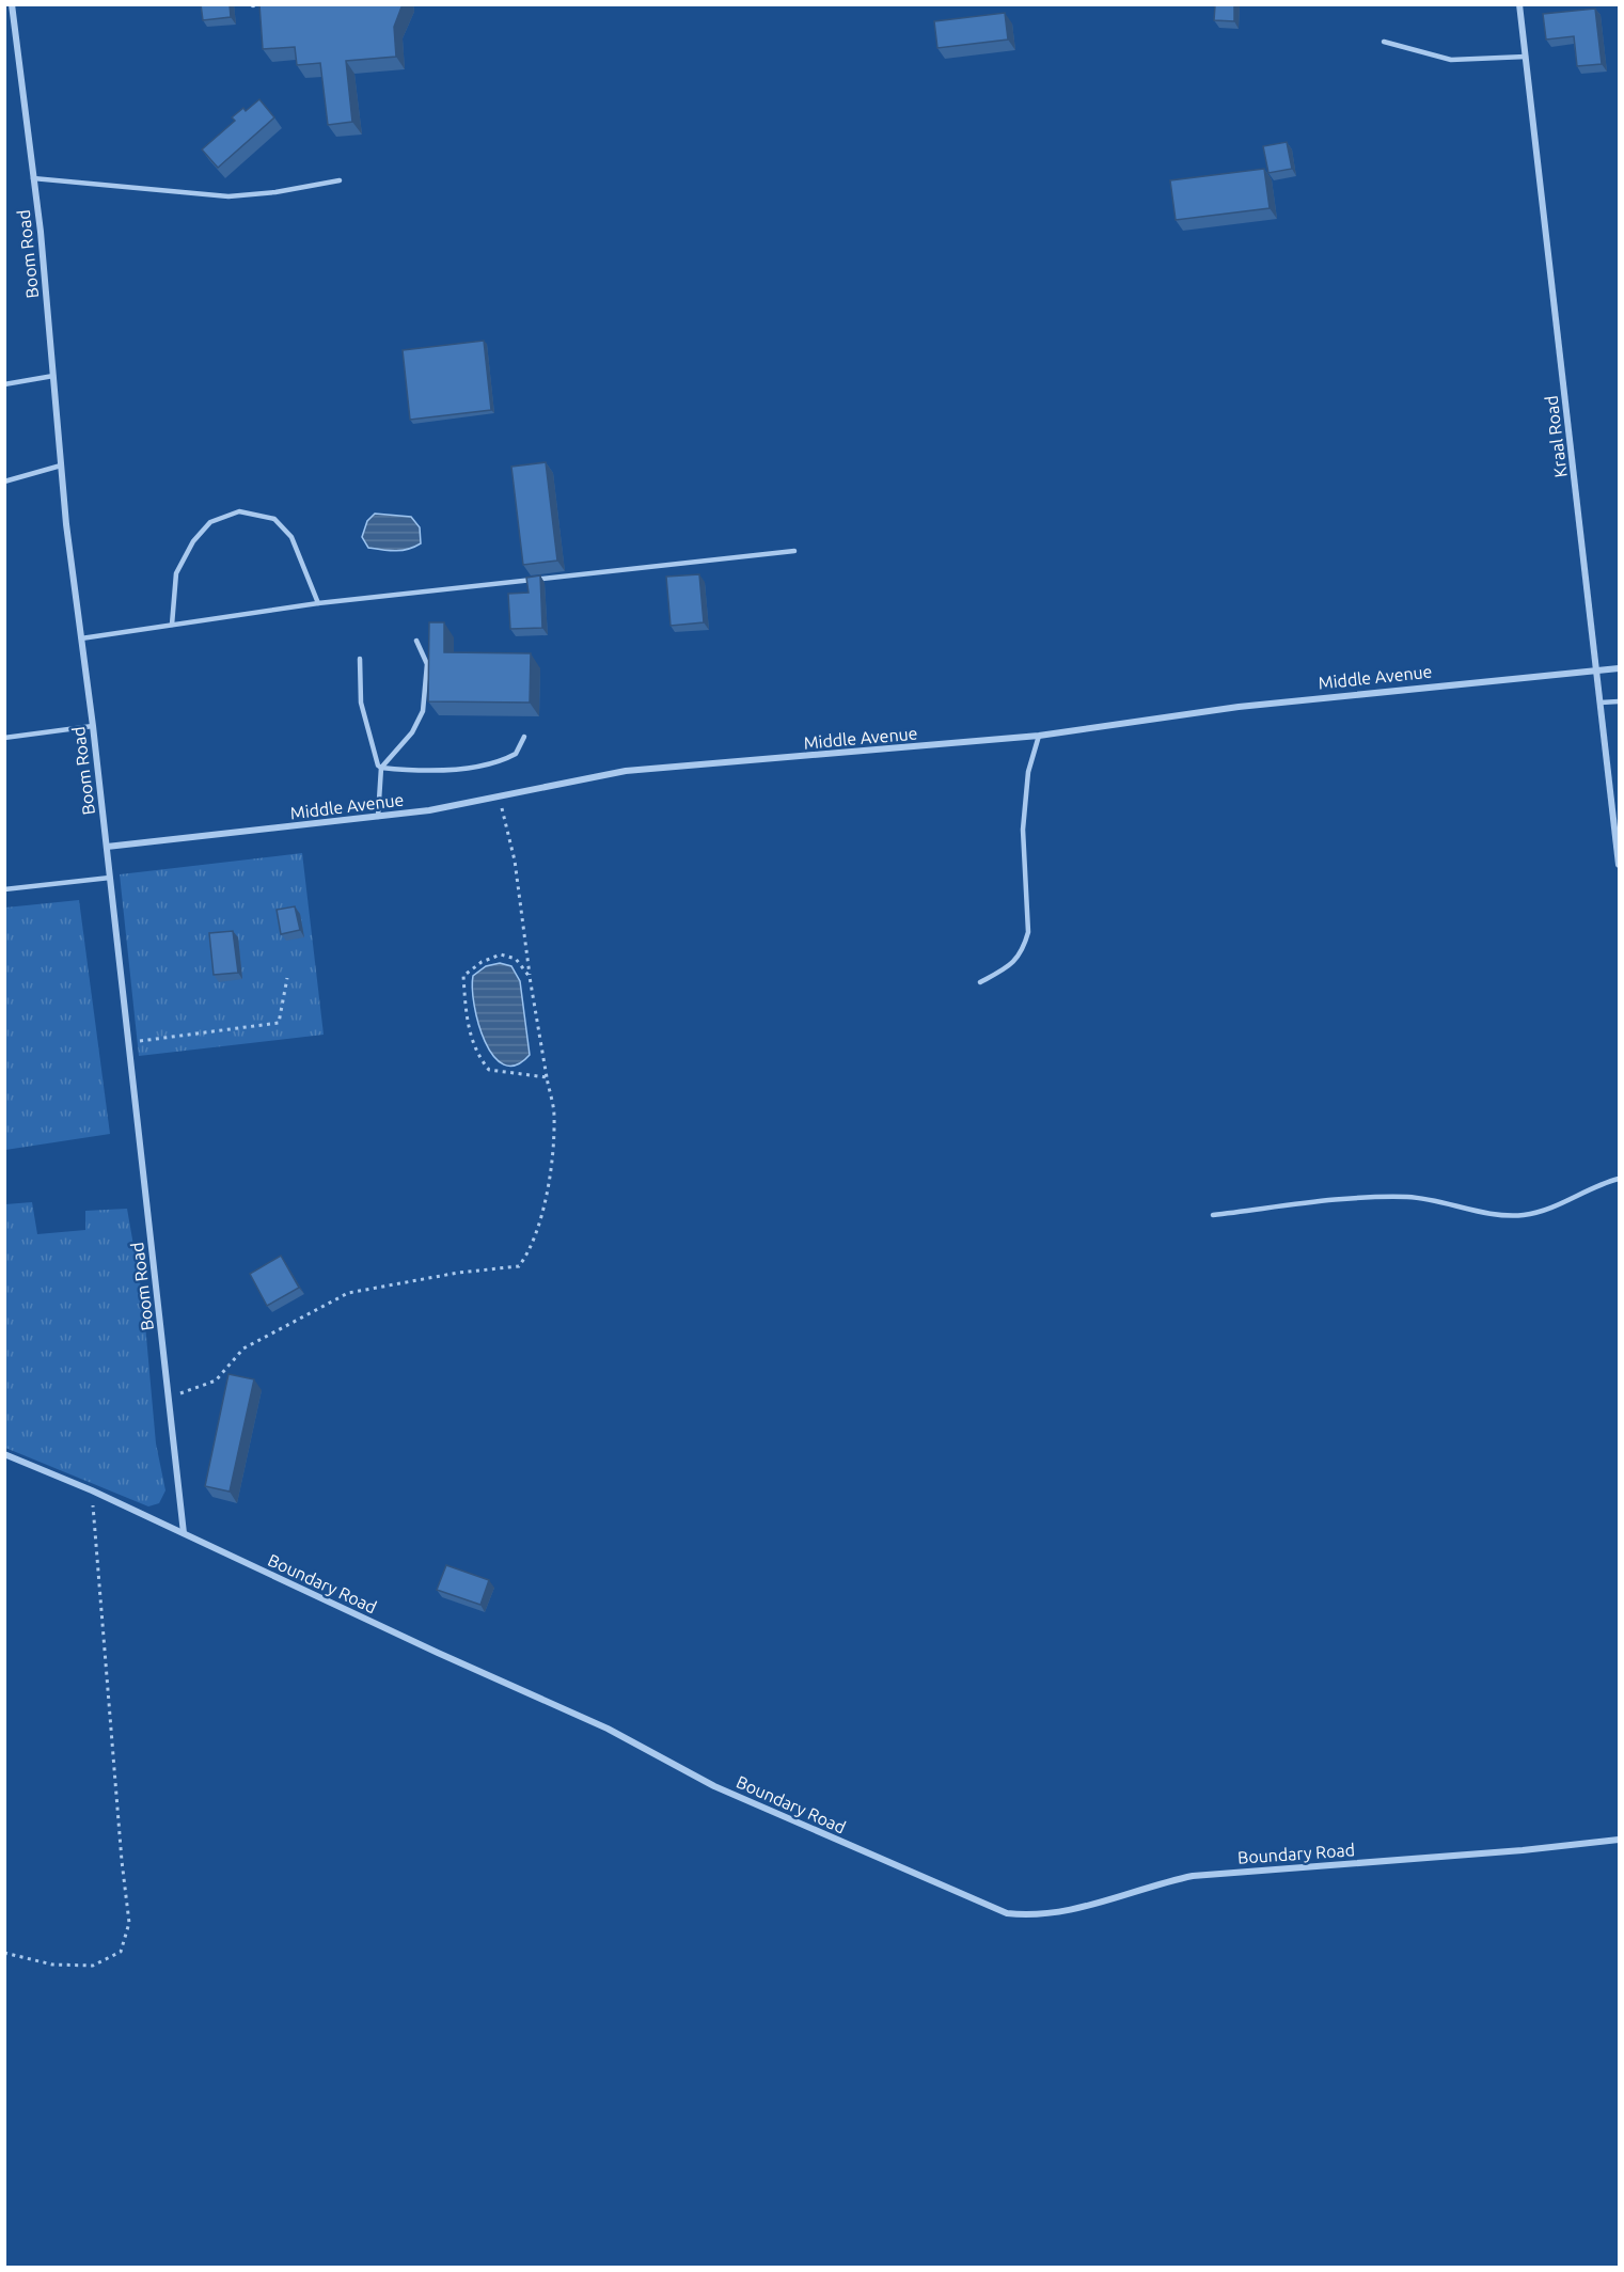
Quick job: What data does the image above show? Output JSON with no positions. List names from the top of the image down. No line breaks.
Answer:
{"streets":{"street":["Boom Road","Kraal Road","Middle Avenue","Boundary Road"]},"crossings":[["Boom Road","Middle Avenue"],["Boom Road","Boundary Road"],["Kraal Road","Middle Avenue"]]}
